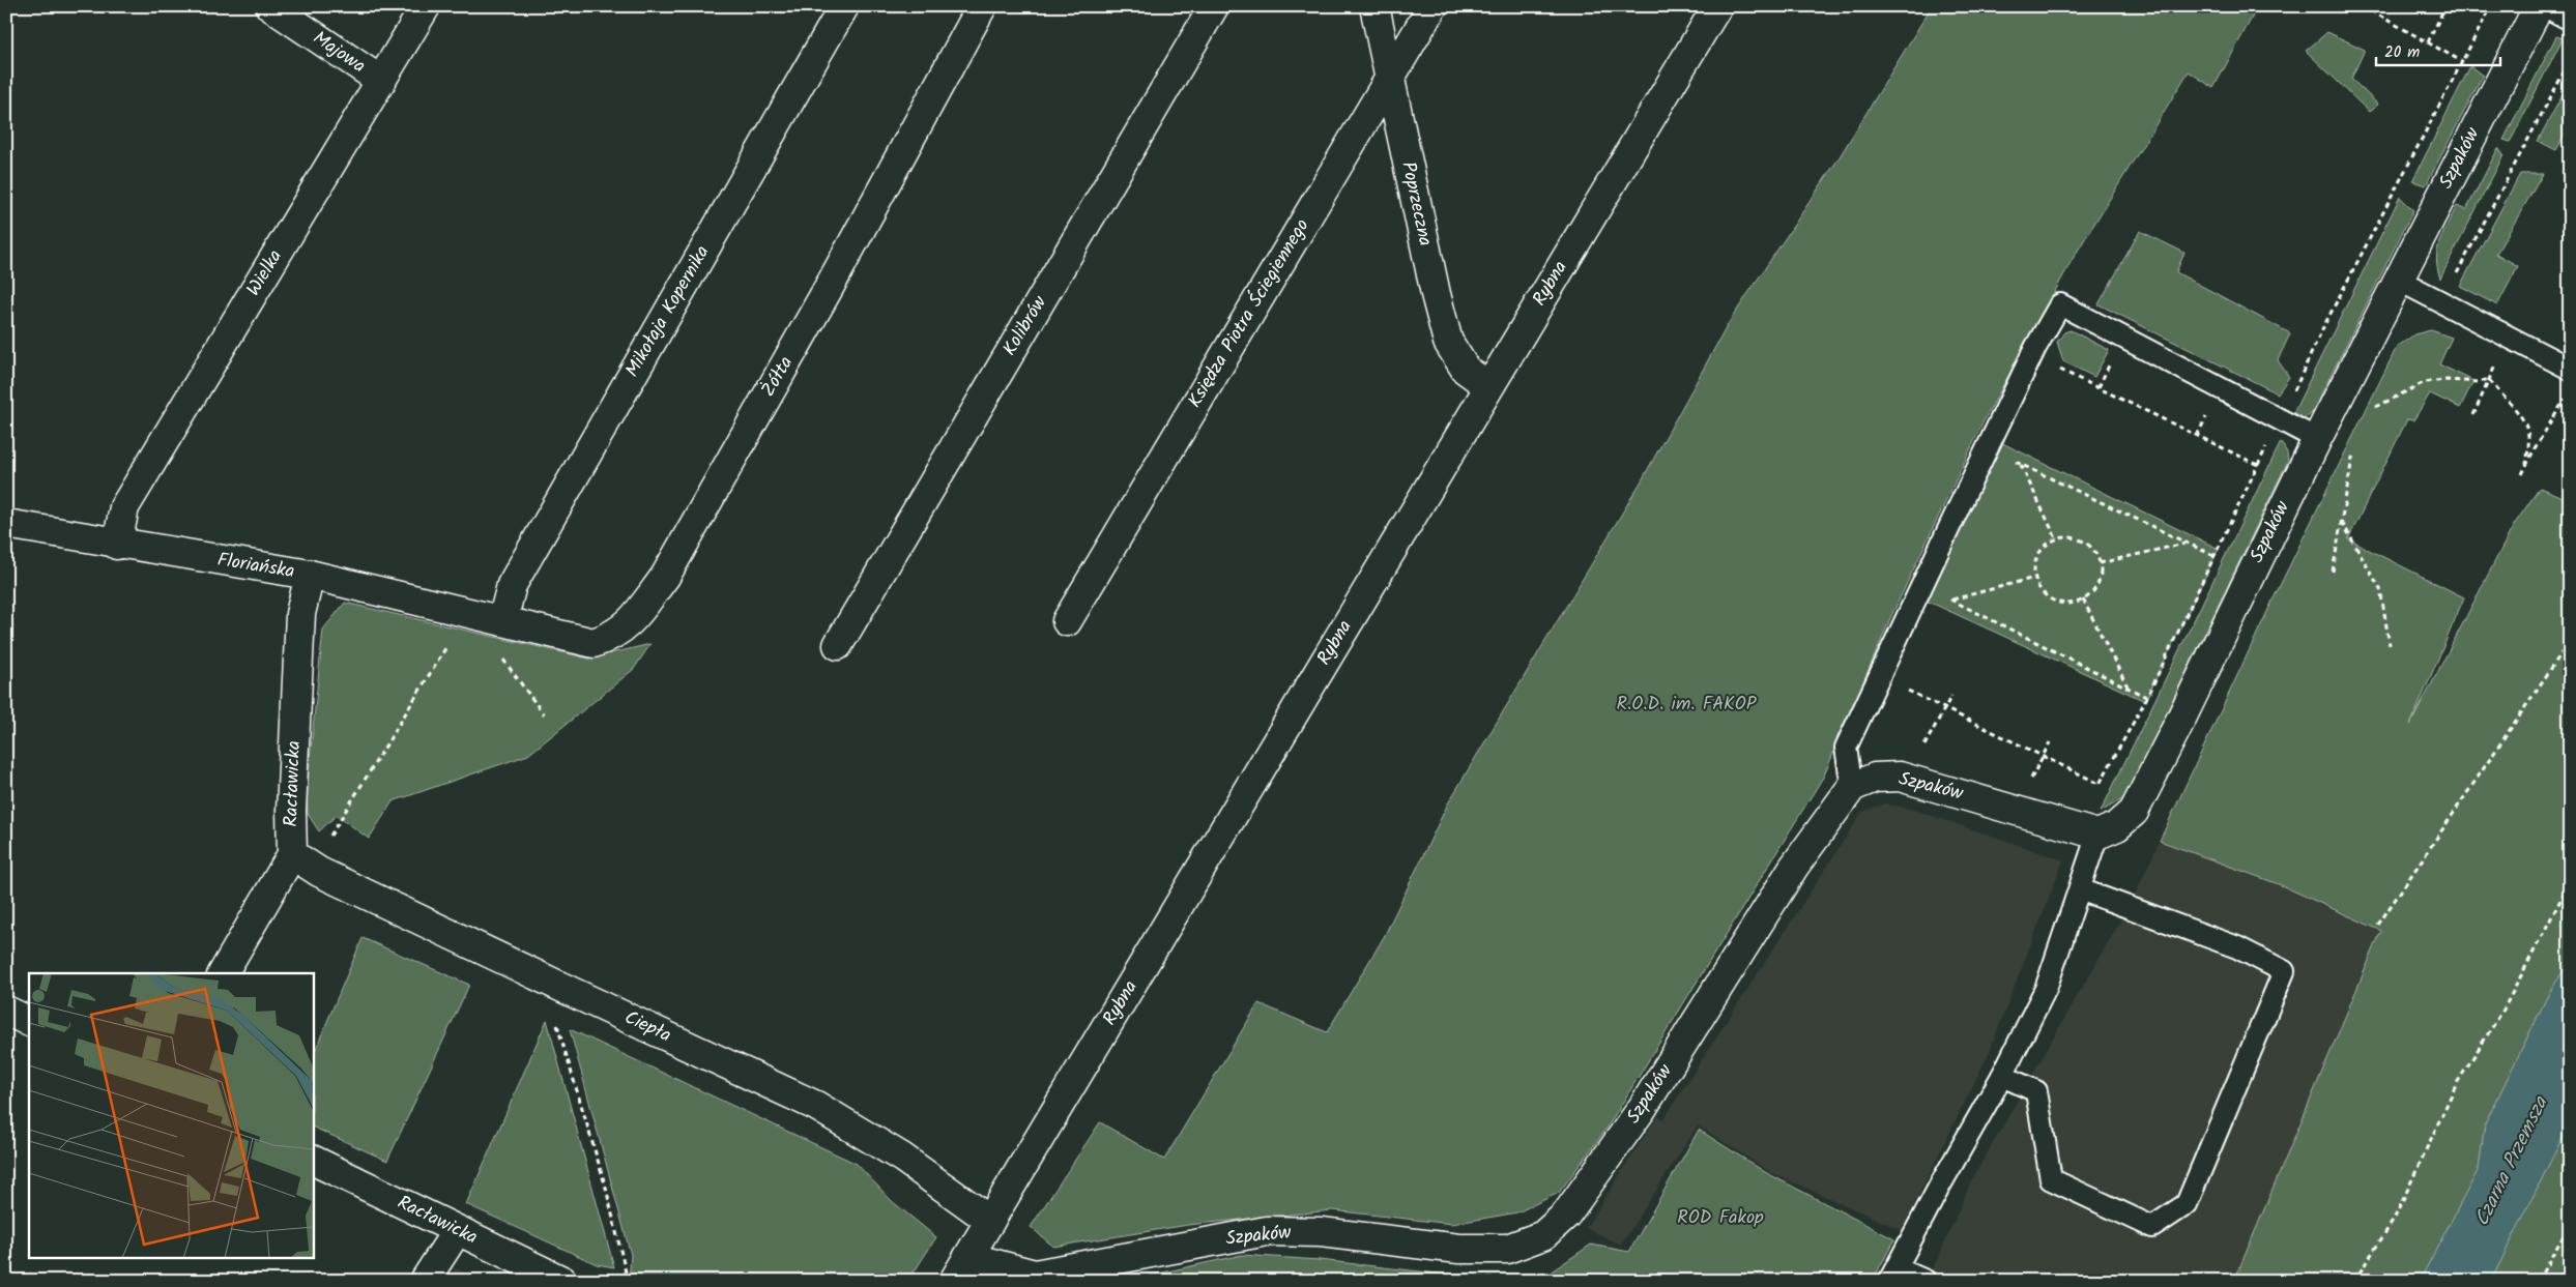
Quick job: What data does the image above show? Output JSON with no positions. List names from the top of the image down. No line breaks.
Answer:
{"streets":{"street":["Majowa","Szpaków","Poprzeczna","Wielka","Rybna","Mikołaja Kopernika","Księdza Piotra Ściegiennego","Kolibrów","Żółta","Floriańska","Racławicka","Ciepła"]},"crossings":[["Majowa","Wielka"],["Szpaków","Rybna"],["Poprzeczna","Rybna"],["Poprzeczna","Księdza Piotra Ściegiennego"],["Wielka","Floriańska"],["Rybna","Ciepła"],["Mikołaja Kopernika","Żółta"],["Mikołaja Kopernika","Floriańska"],["Żółta","Floriańska"],["Floriańska","Racławicka"],["Racławicka","Ciepła"]],"water":["Czarna Przemsza"],"parks":["R.O.D. im. FAKOP","ROD Fakop"],"scale_bar":"20 m"}
